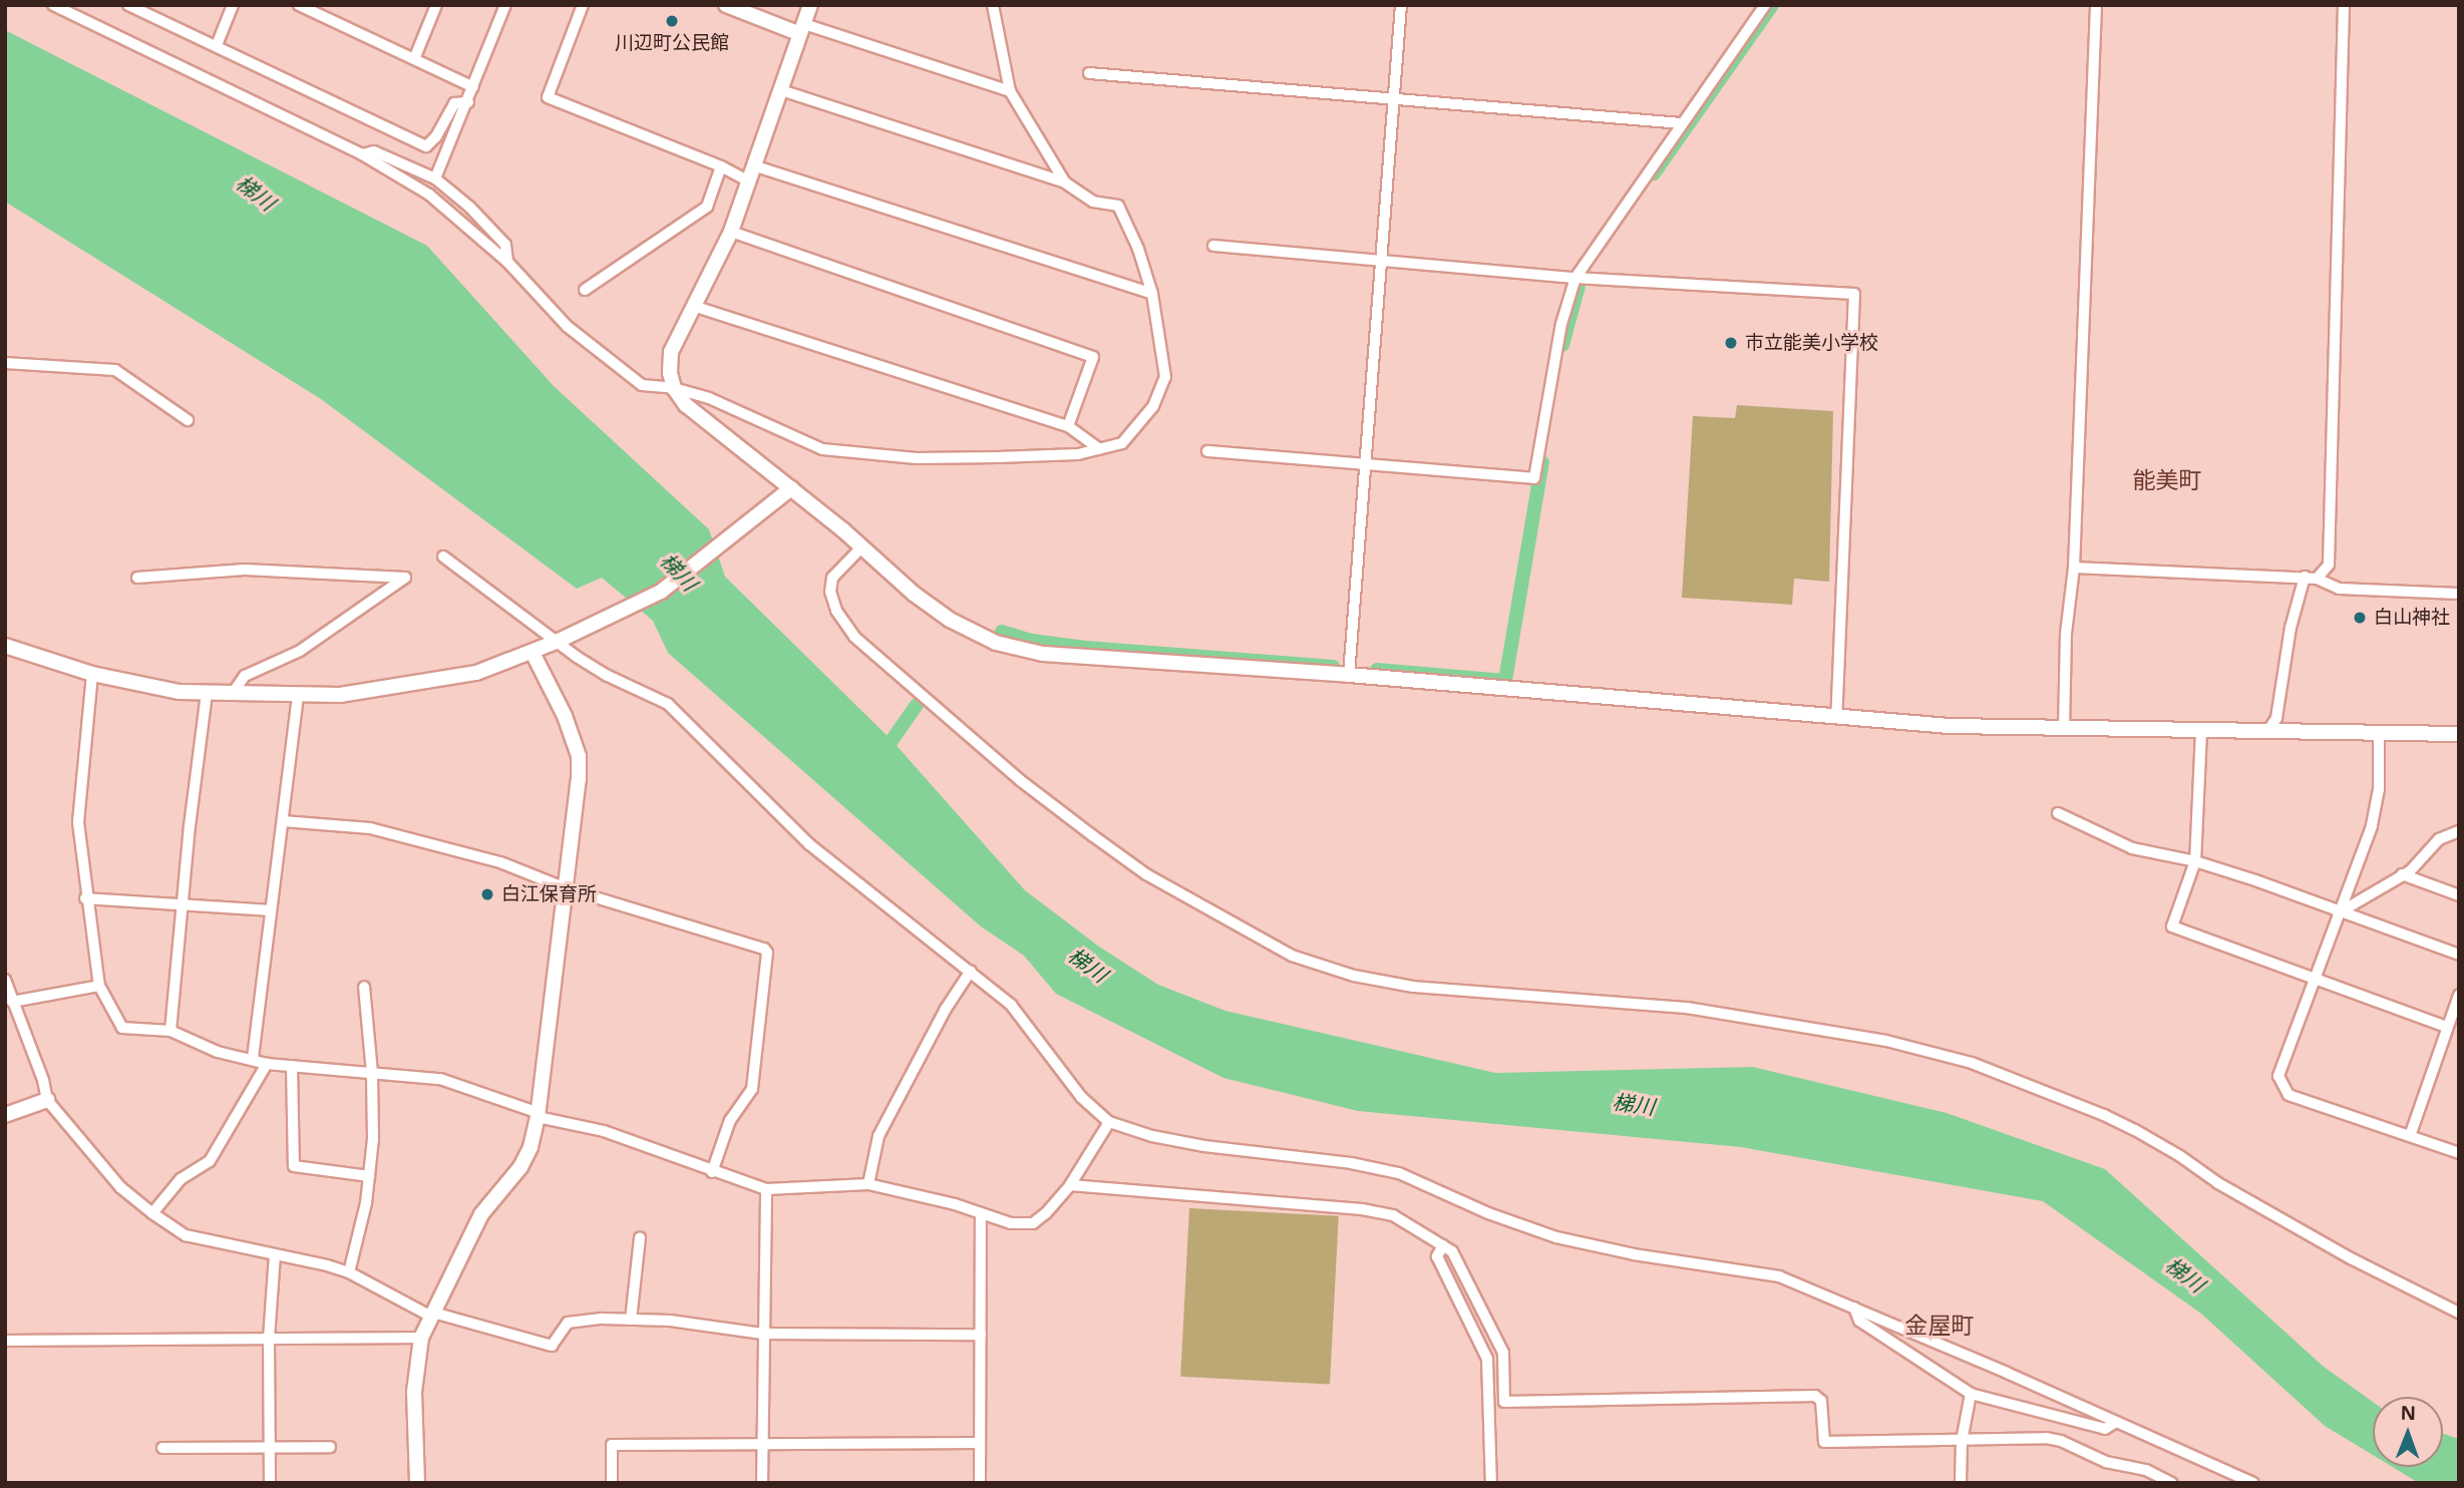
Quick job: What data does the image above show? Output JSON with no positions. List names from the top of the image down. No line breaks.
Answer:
{"districts":["能美町","金屋町"],"water":["梯川"],"places":["川辺町公民館","市立能美小学校","白山神社","白江保育所"],"north":"top"}
